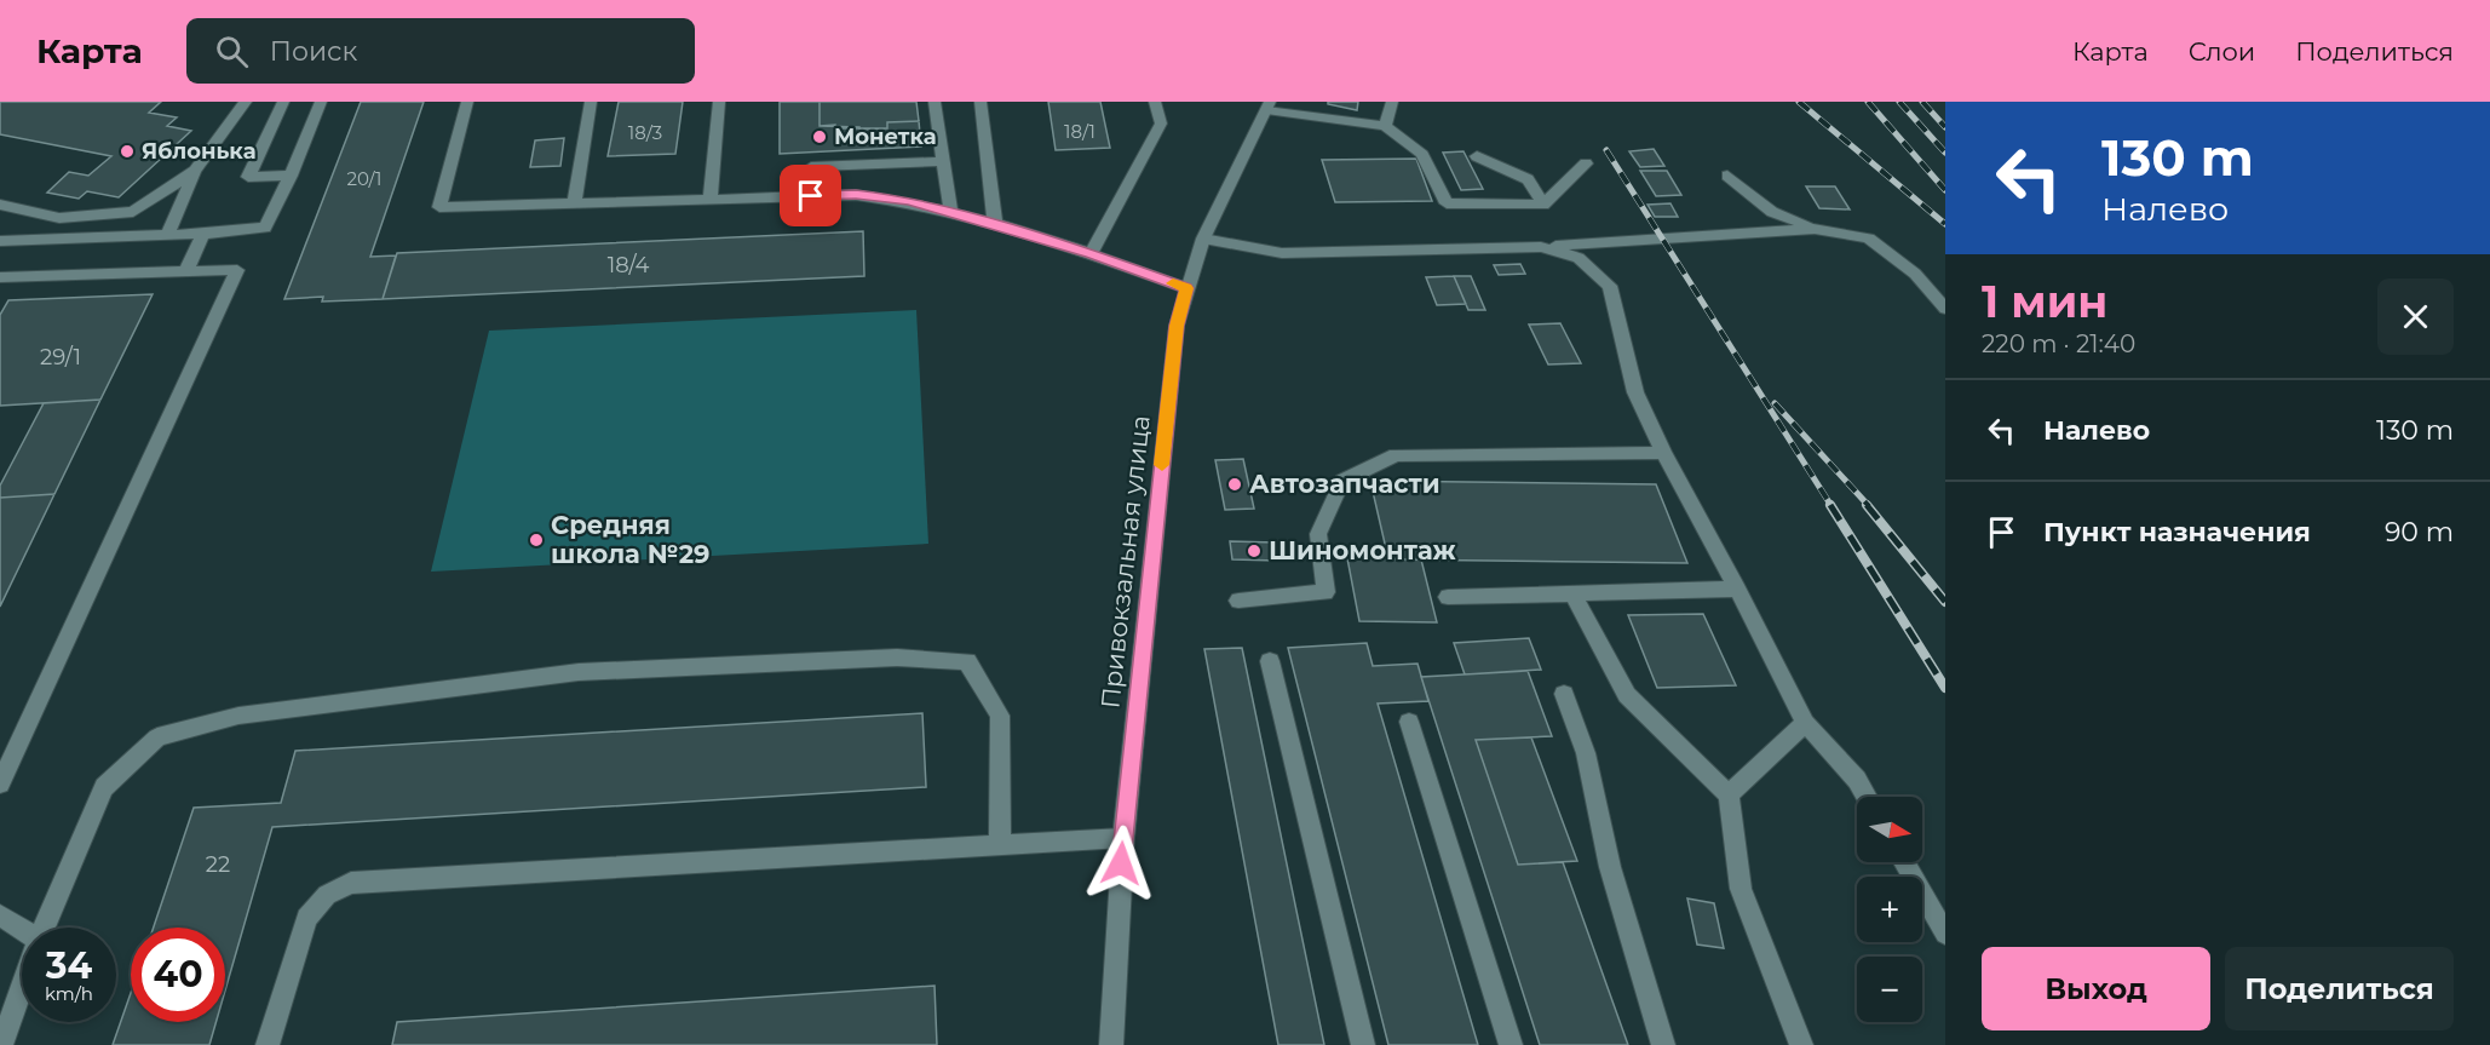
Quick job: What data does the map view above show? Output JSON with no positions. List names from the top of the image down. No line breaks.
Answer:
{"streets":{"street":["Привокзальная улица"]},"places":["Монетка","Яблонька","Автозапчасти","Средняя школа №29","Шиномонтаж"],"house_numbers":["18/1","18/3","20/1","18/4","29/1","22"],"north":"right","page":{"header":"Карта","search":"Поиск","nav":["Карта","Слои","Поделиться"],"turn":["130 m","Налево"],"heading":["1 мин","220 m · 21:40"],"list":[{"name":"Налево","value":"130 m"},{"name":"Пункт назначения","value":"90 m"}],"map_buttons":["+","−"],"speed":"34 km/h","limit":"40","buttons":["Выход","Поделиться"]}}
